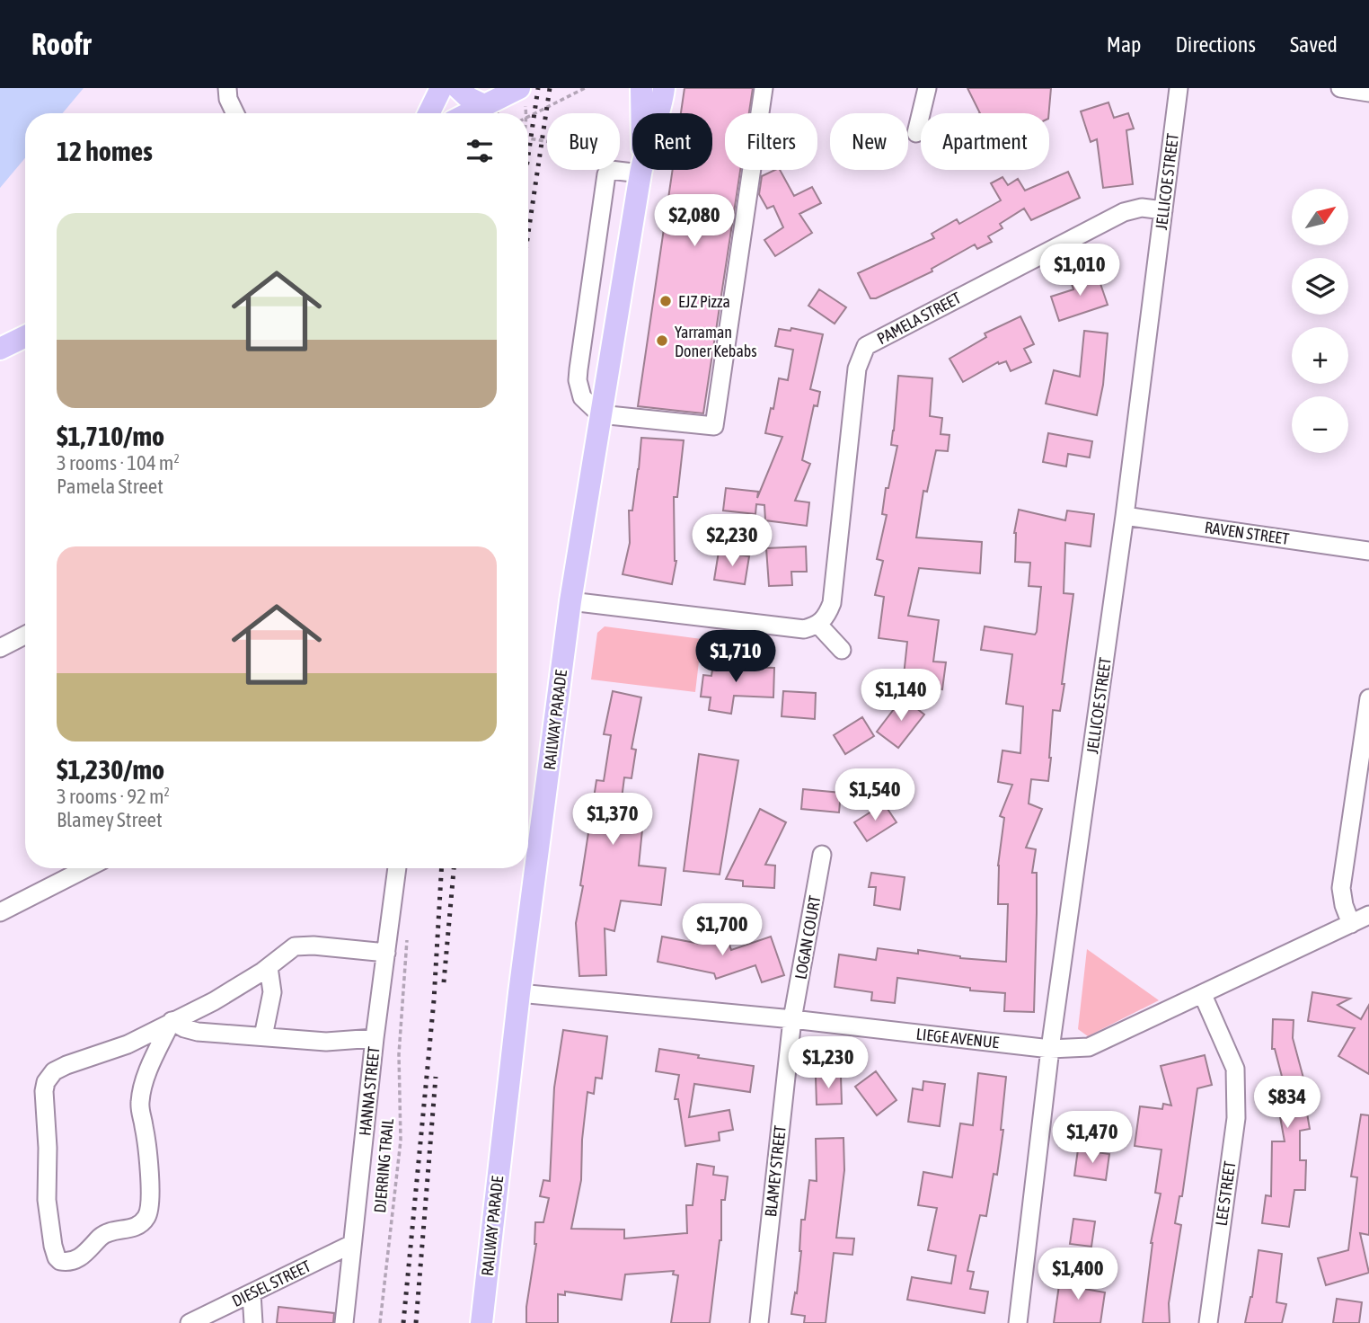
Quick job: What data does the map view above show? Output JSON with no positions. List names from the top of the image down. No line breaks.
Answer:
{"streets":{"main road":["RAILWAY PARADE"],"street":["JELLICOE STREET","PAMELA STREET","RAVEN STREET","LOGAN COURT","LIEGE AVENUE","HANNA STREET","BLAMEY STREET","LEE STREET","DIESEL STREET"],"path":["DJERRING TRAIL"]},"crossings":[["JELLICOE STREET","PAMELA STREET"],["JELLICOE STREET","RAVEN STREET"],["JELLICOE STREET","LIEGE AVENUE"],["RAILWAY PARADE","LIEGE AVENUE"],["LOGAN COURT","LIEGE AVENUE"],["LOGAN COURT","BLAMEY STREET"],["LIEGE AVENUE","BLAMEY STREET"],["LIEGE AVENUE","LEE STREET"],["HANNA STREET","DIESEL STREET"]],"places":["EJZ Pizza","Yarraman Doner Kebabs"],"north":"top right","page":{"header":"Roofr","nav":["Map","Directions","Saved"],"chip":["Buy","Rent","Filters","New","Apartment"],"heading":"12 homes","map_buttons":["+","−"],"list":[{"name":"$1,710/mo","note":"3 rooms · 104 m² · Pamela Street"},{"name":"$1,230/mo","note":"3 rooms · 92 m² · Blamey Street"}],"price":["$2,080","$1,010","$2,230","$1,710","$1,140","$1,540","$1,370","$1,700","$1,230","$834","$1,470","$1,400"]}}
